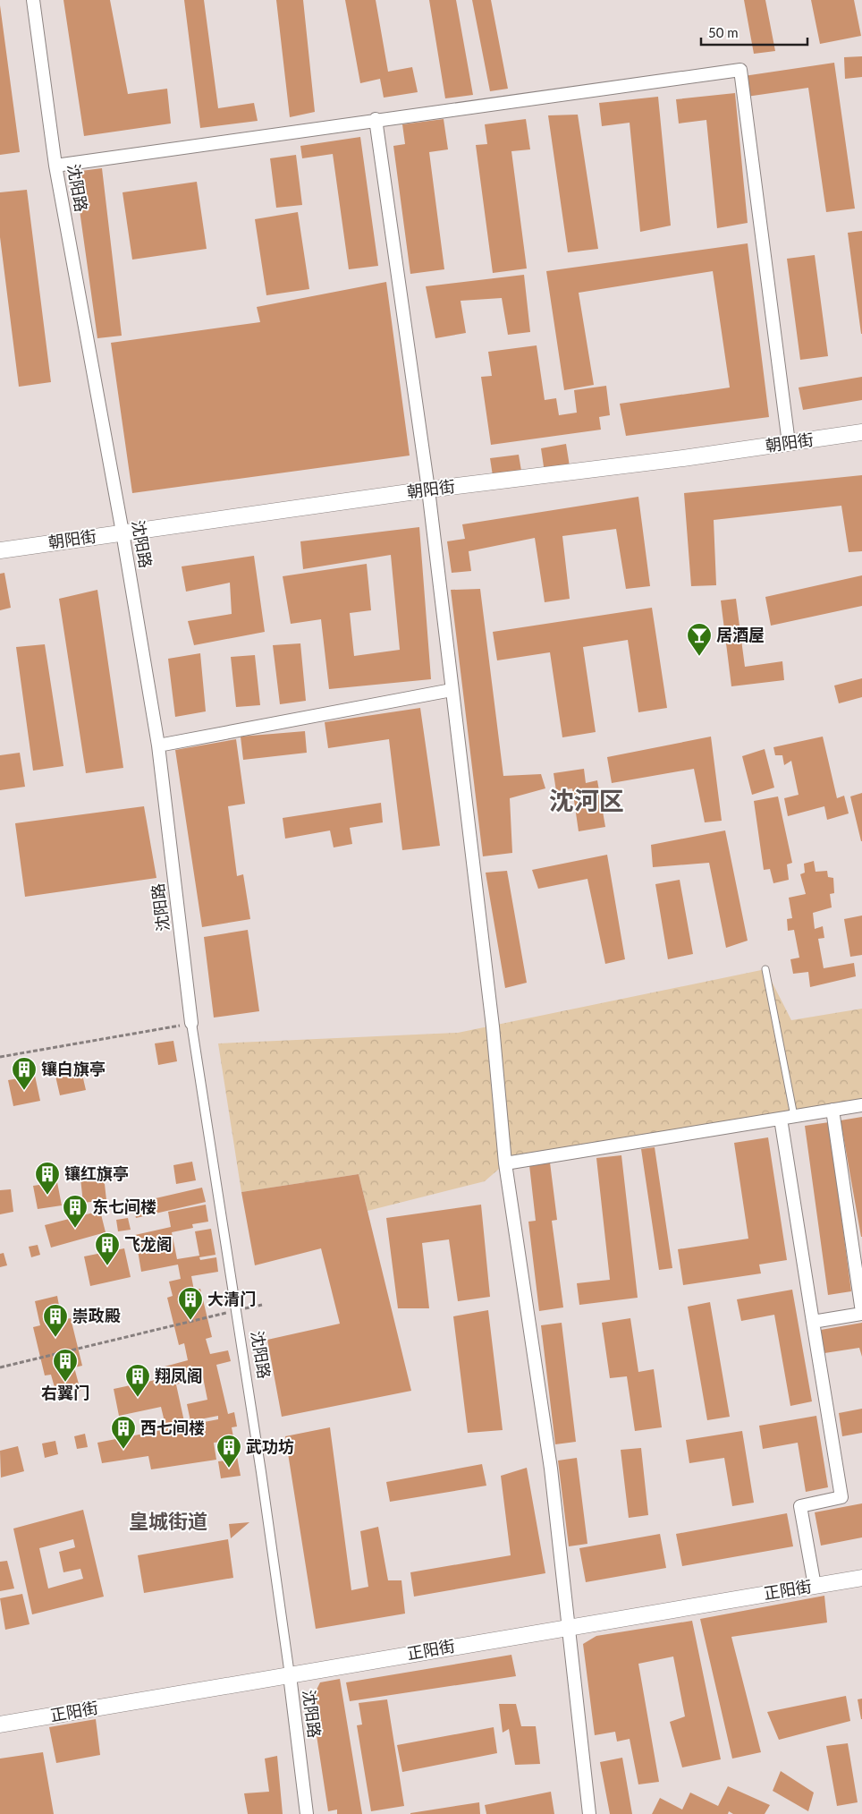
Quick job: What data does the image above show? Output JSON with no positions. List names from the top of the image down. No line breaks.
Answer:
{"streets":{"street":["沈阳路","朝阳街","正阳街"]},"crossings":[["沈阳路","朝阳街"],["沈阳路","正阳街"]],"districts":["沈河区","皇城街道"],"places":{"bar":["居酒屋"],"building":["镶白旗亭","镶红旗亭","东七间楼","飞龙阁","大清门","崇政殿","右翼门","翔凤阁","西七间楼","武功坊"]},"scale_bar":"50 m"}
